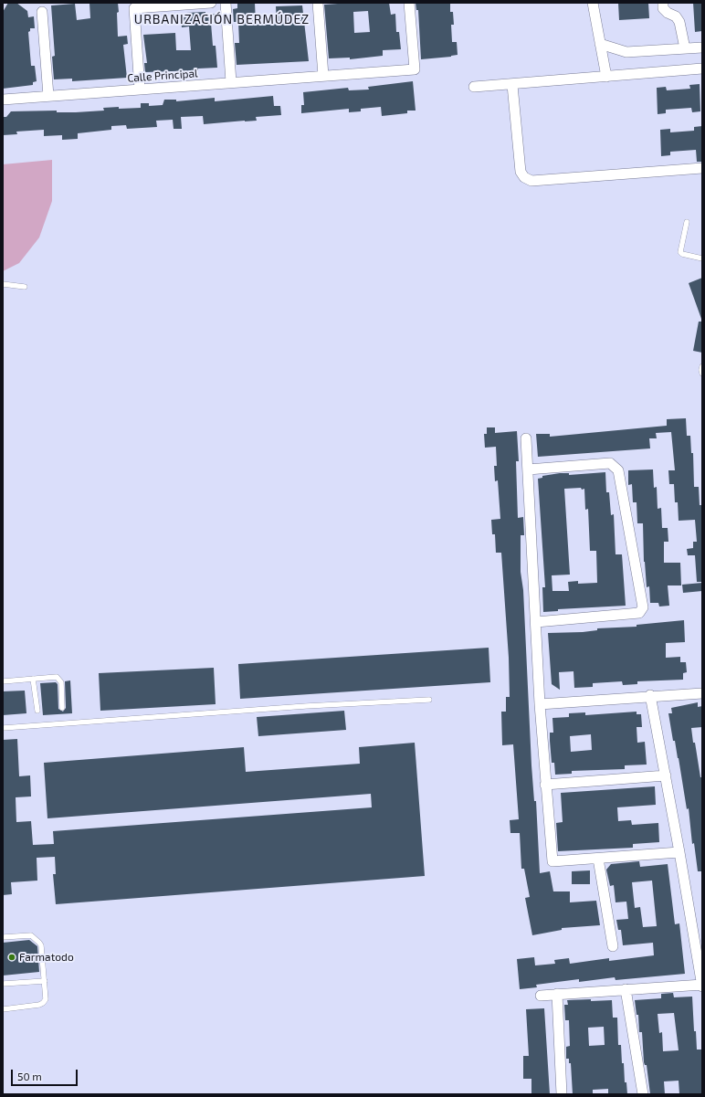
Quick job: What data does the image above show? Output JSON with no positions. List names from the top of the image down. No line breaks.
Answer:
{"streets":{"street":["Calle Principal"]},"districts":["URBANIZACIÓN BERMÚDEZ"],"places":["Farmatodo"],"scale_bar":"50 m"}
